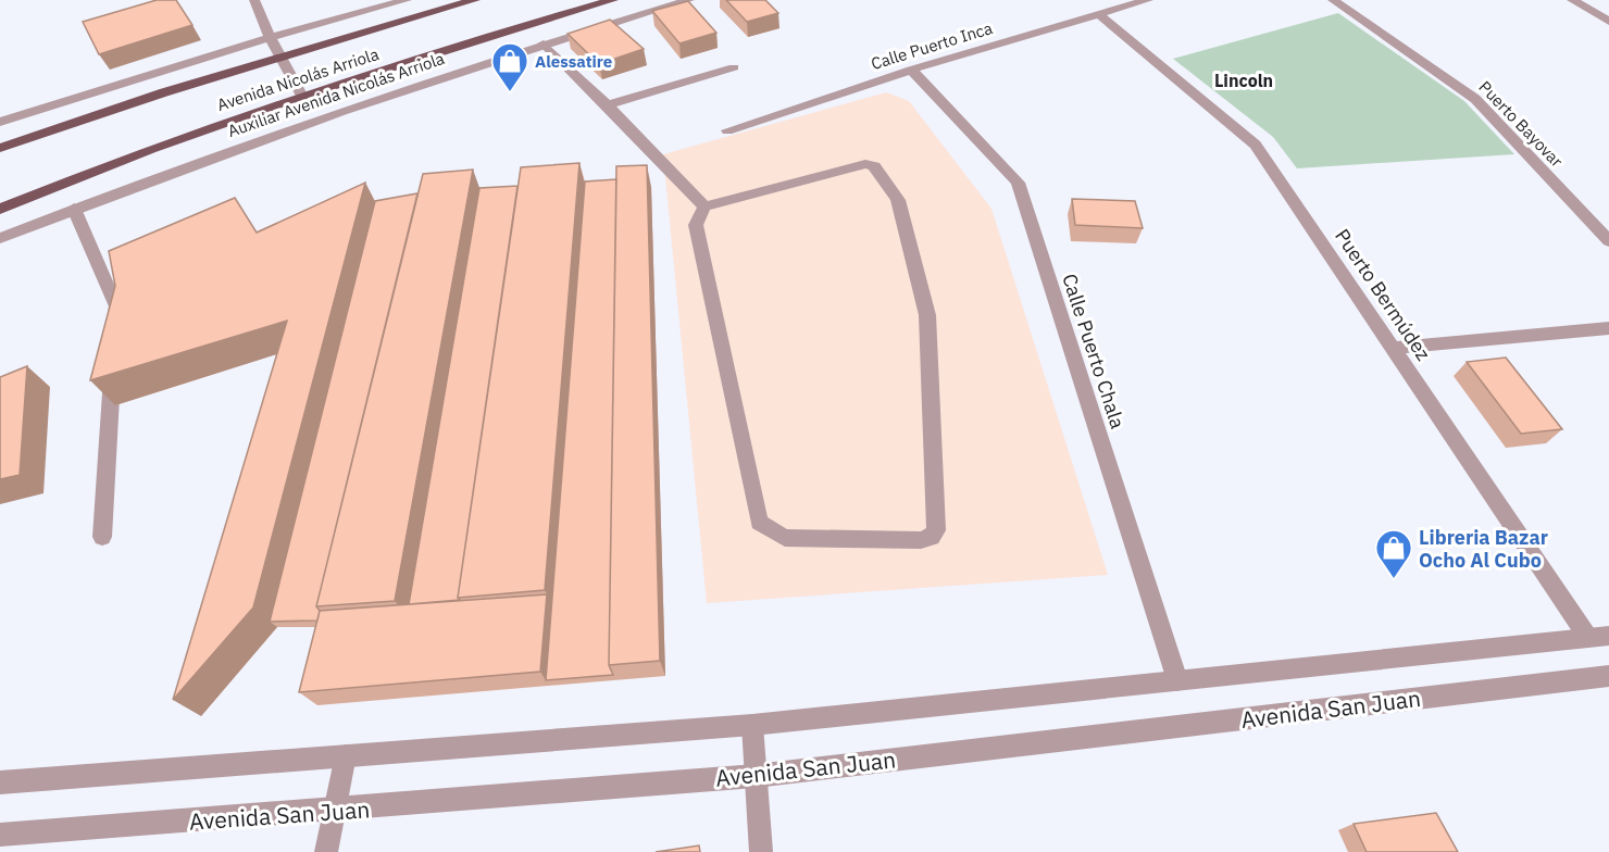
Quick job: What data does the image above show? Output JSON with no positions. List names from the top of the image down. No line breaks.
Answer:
{"streets":{"main road":["Avenida Nicolás Arriola"],"street":["Calle Puerto Inca","Auxiliar Avenida Nicolás Arriola","Puerto Bayovar","Puerto Bermúdez","Calle Puerto Chala","Avenida San Juan"]},"crossings":[["Calle Puerto Inca","Puerto Bermúdez"],["Calle Puerto Inca","Calle Puerto Chala"],["Puerto Bermúdez","Avenida San Juan"],["Calle Puerto Chala","Avenida San Juan"]],"districts":["Lincoln"],"places":{"shop":["Alessatire","Libreria Bazar Ocho Al Cubo"]}}
